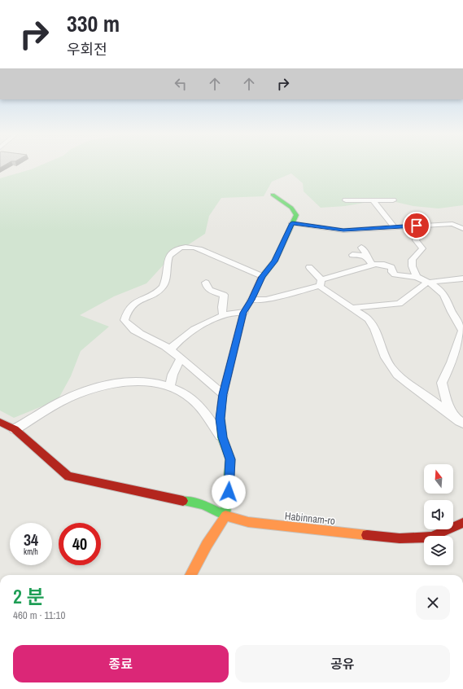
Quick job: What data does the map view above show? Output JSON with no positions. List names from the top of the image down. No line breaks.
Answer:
{"streets":{"street":["Habinnam-ro"]},"north":"top","page":{"turn":["330 m","우회전"],"speed":"34 km/h","limit":"40","heading":["2 분","460 m · 11:10"],"buttons":["종료","공유"]}}
